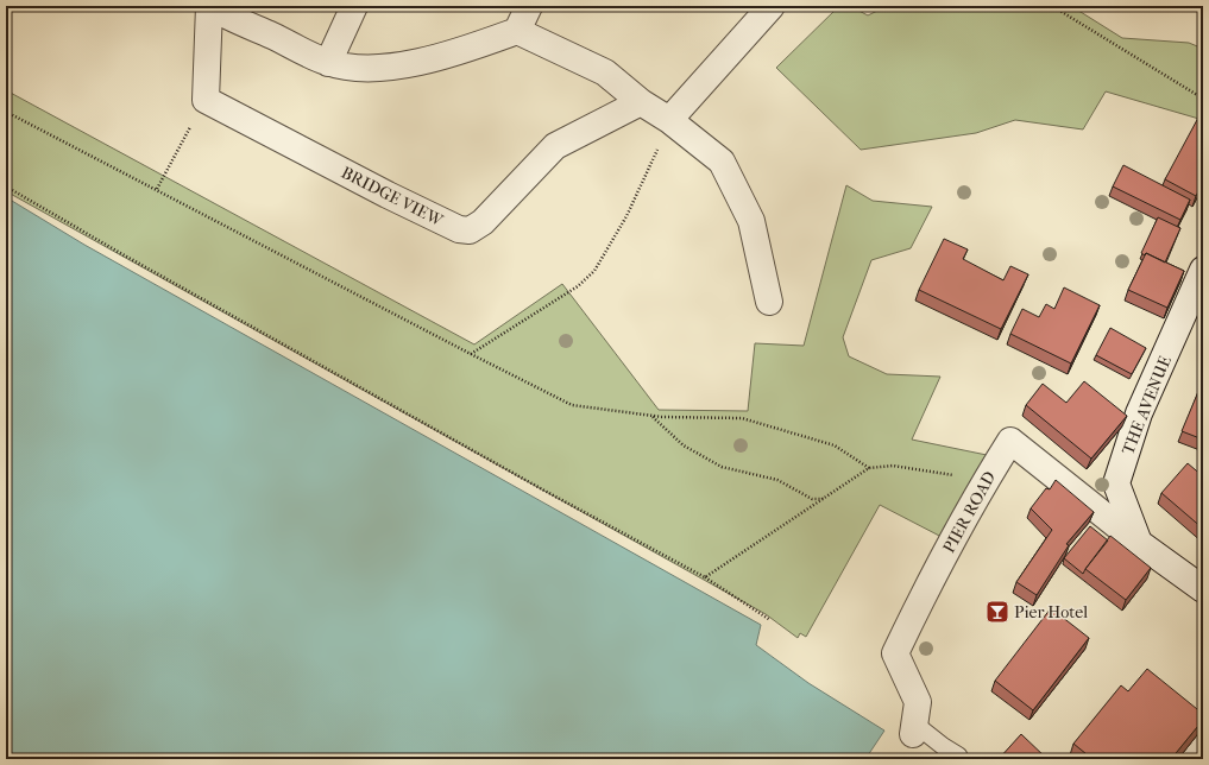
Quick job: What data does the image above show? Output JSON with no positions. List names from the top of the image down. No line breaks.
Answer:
{"streets":{"street":["BRIDGE VIEW","THE AVENUE","PIER ROAD"]},"crossings":[["THE AVENUE","PIER ROAD"]],"places":{"bar":["Pier Hotel"]}}
